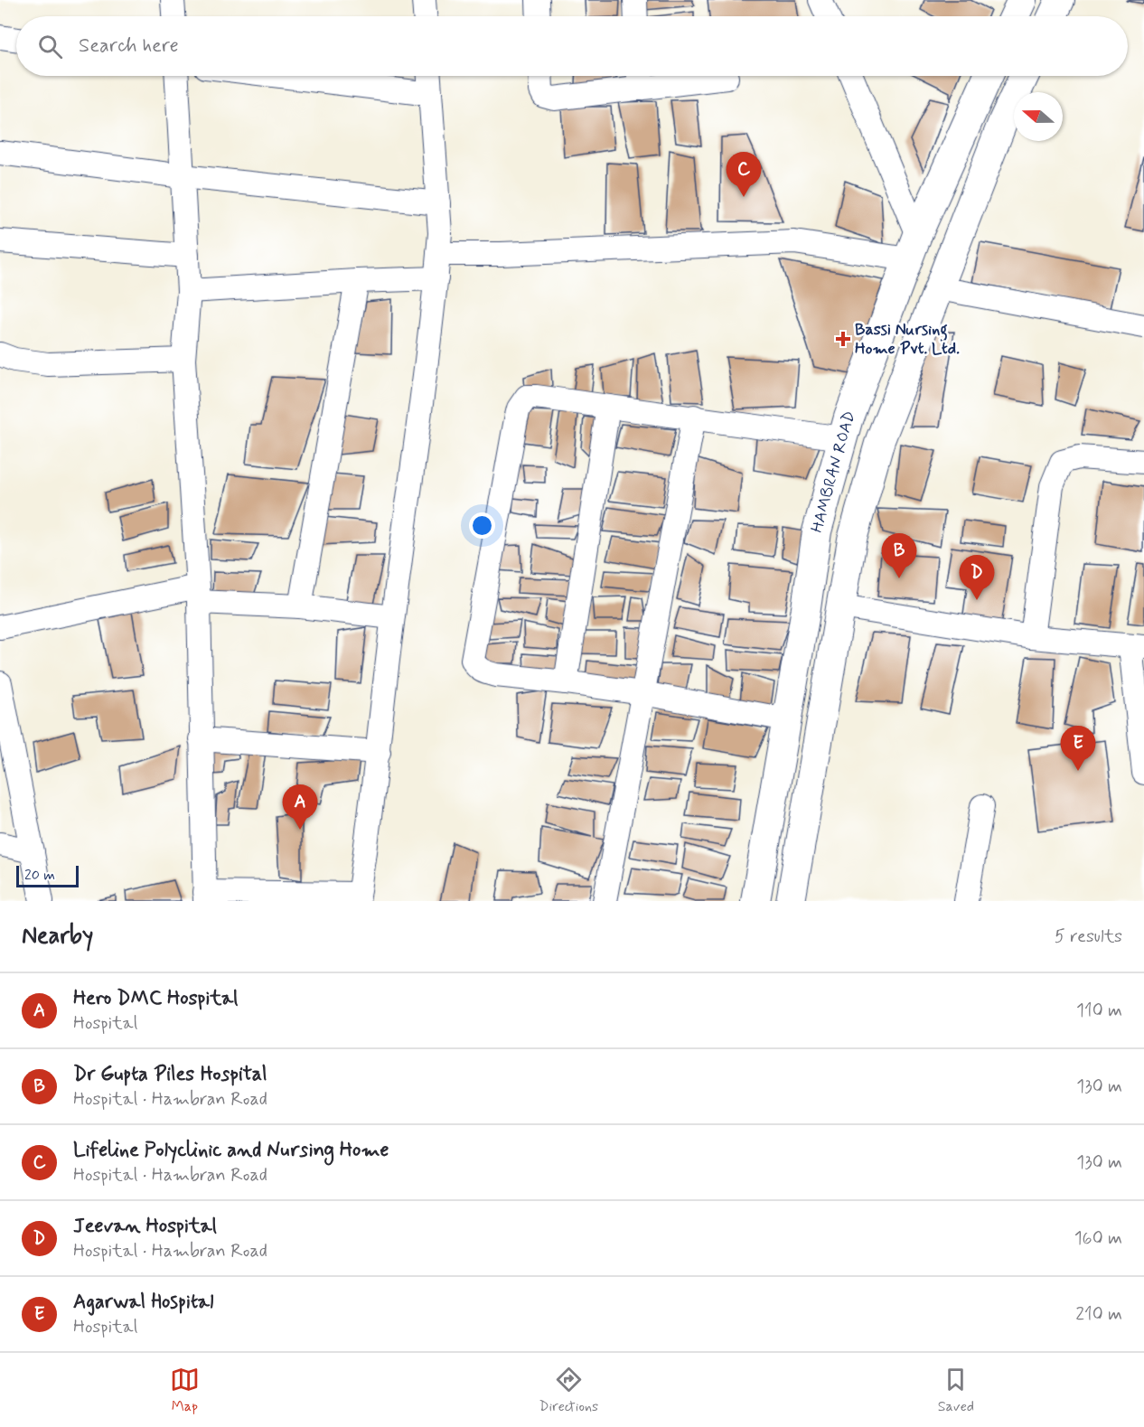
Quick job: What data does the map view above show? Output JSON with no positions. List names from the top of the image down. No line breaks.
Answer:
{"streets":{"main road":["HAMBRAN ROAD"]},"places":{"health":["Bassi Nursing Home Pvt. Ltd."]},"scale_bar":"20 m","north":"left","page":{"search":"Search here","pins":["C","B","D","E","A"],"scale":"20 m","heading":["Nearby","5 results"],"list":[{"mark":"A","name":"Hero DMC Hospital","note":"Hospital","value":"110 m"},{"mark":"B","name":"Dr Gupta Piles Hospital","note":"Hospital · Hambran Road","value":"130 m"},{"mark":"C","name":"Lifeline Polyclinic and Nursing Home","note":"Hospital · Hambran Road","value":"130 m"},{"mark":"D","name":"Jeevan Hospital","note":"Hospital · Hambran Road","value":"160 m"},{"mark":"E","name":"Agarwal Hospital","note":"Hospital","value":"210 m"}],"nav":["Map","Directions","Saved"]}}
